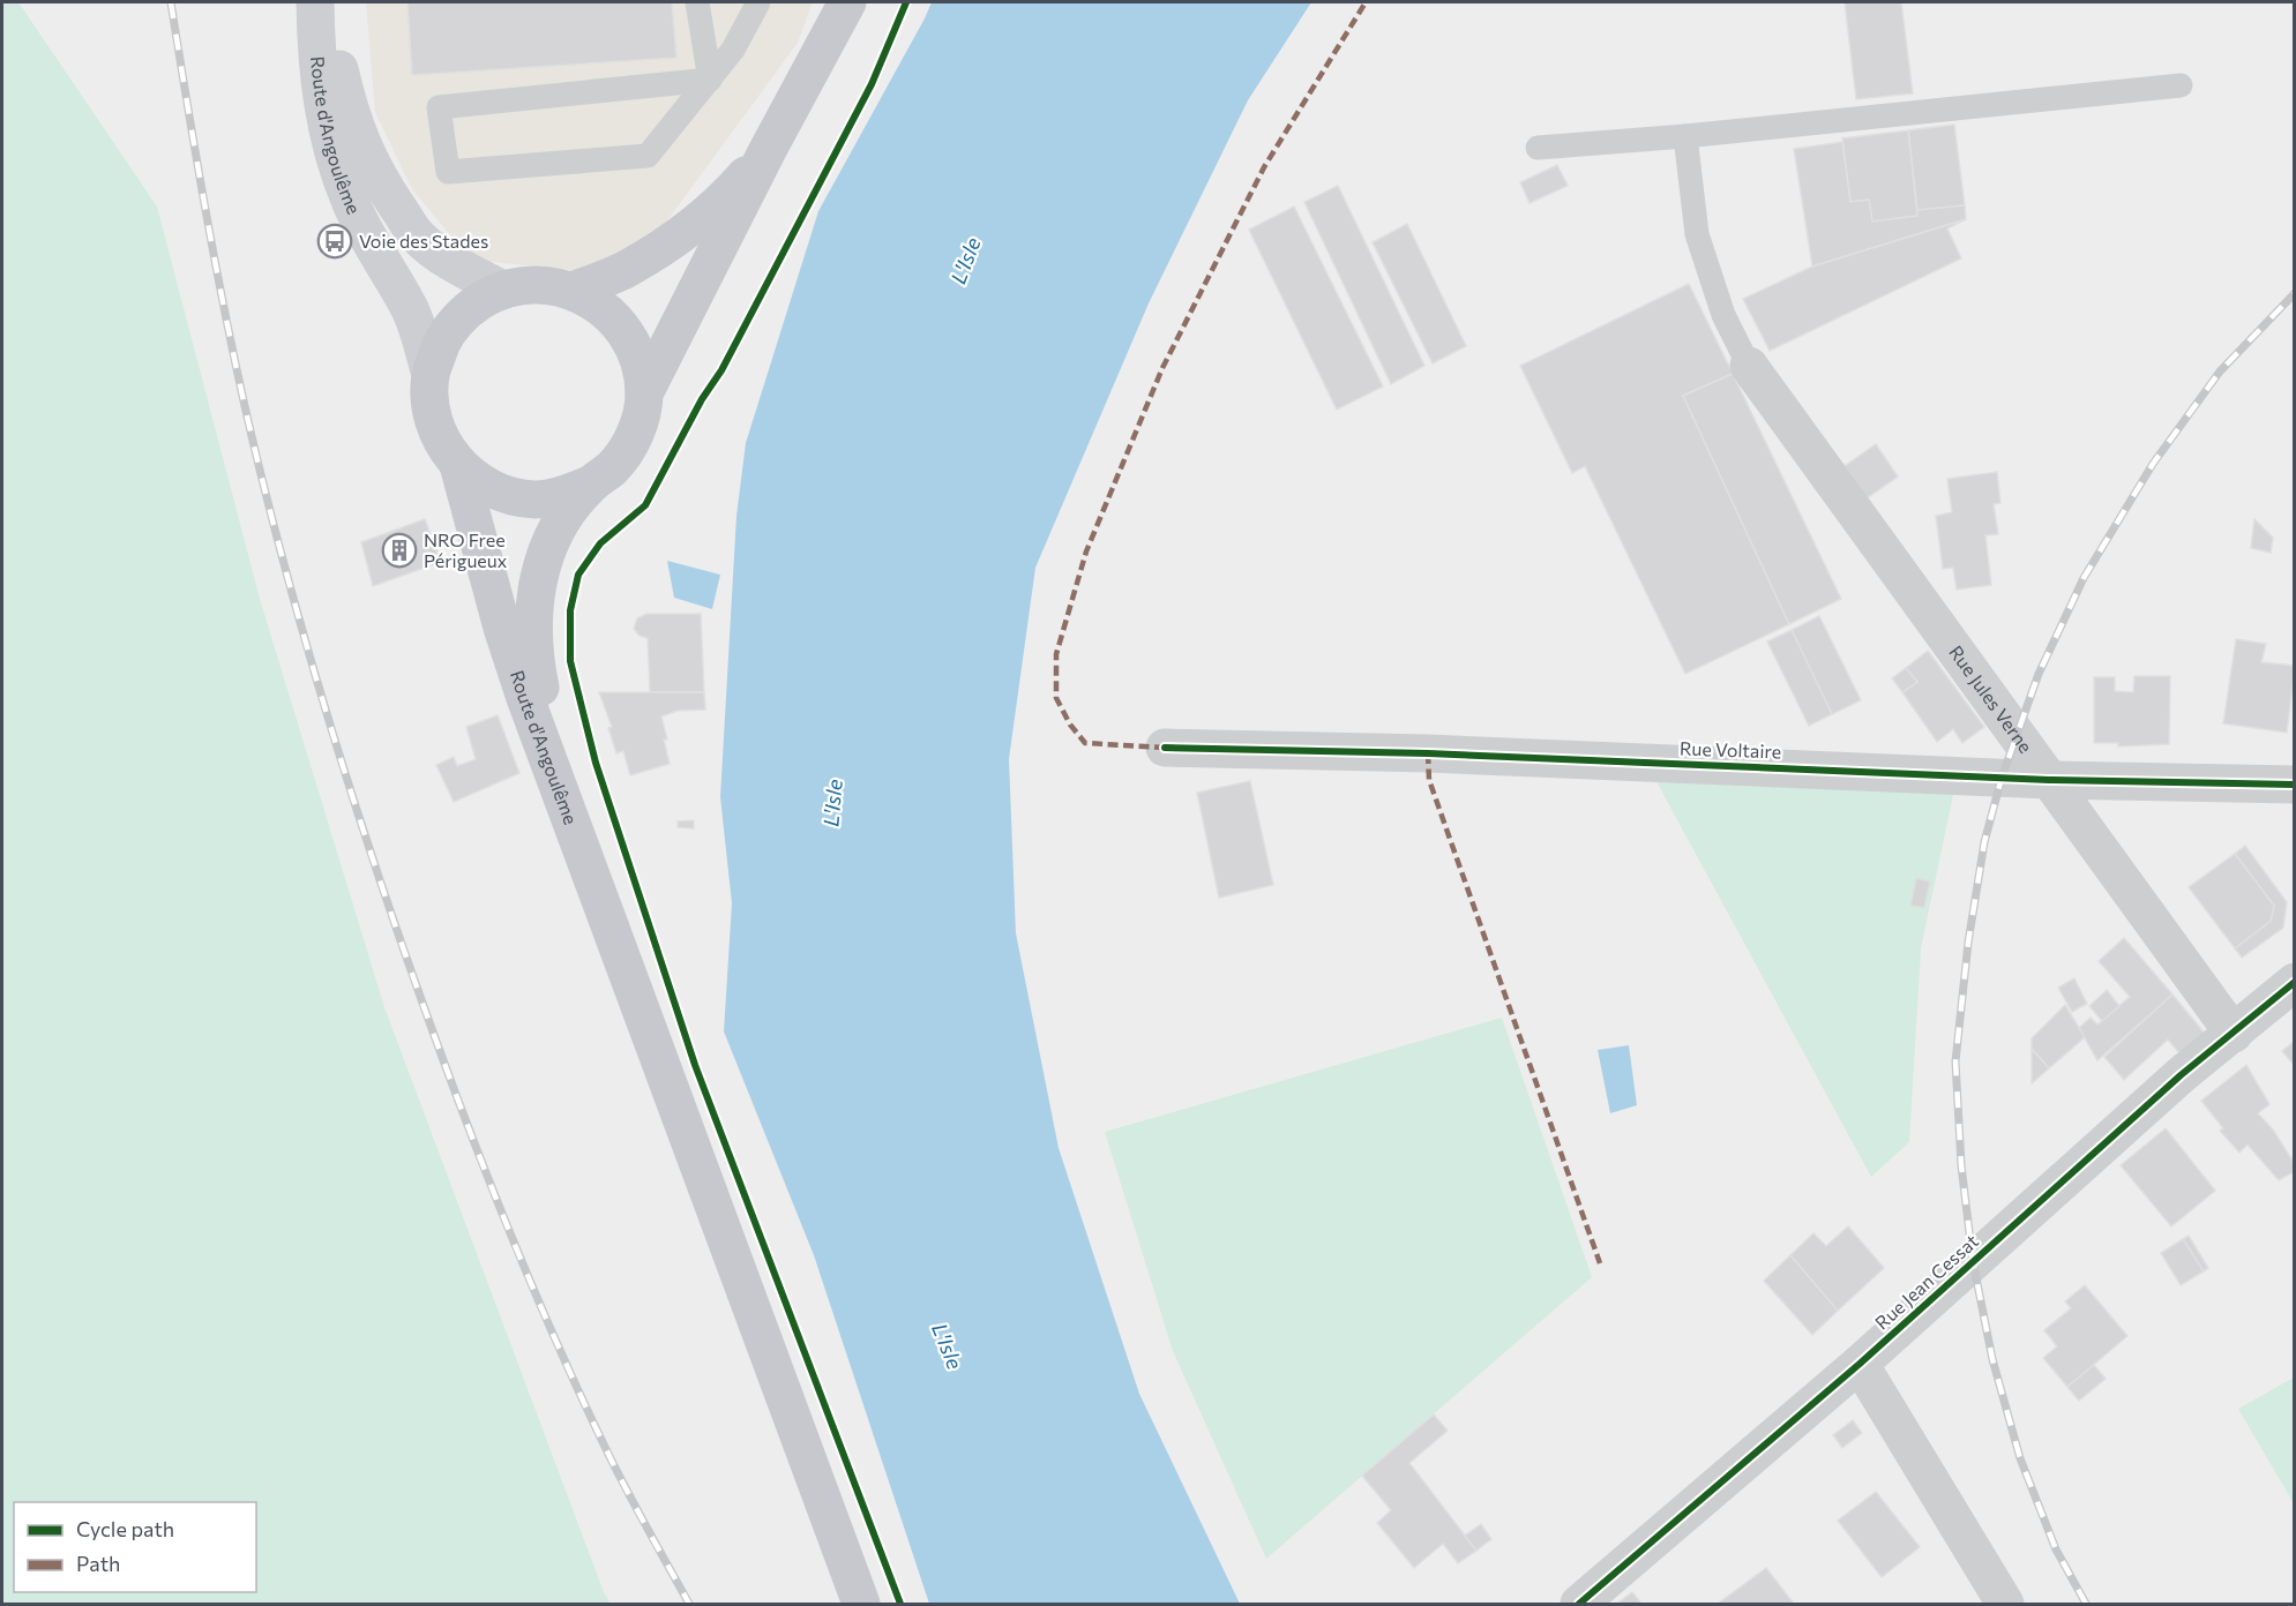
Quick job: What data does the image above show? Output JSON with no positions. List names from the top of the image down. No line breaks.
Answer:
{"streets":{"main road":["Route d'Angoulême"],"street":["Rue Jules Verne","Rue Voltaire","Rue Jean Cessat"]},"crossings":[["Rue Jules Verne","Rue Voltaire"],["Rue Jules Verne","Rue Jean Cessat"]],"water":["L'Isle"],"places":{"bus stop":["Voie des Stades"],"building":["NRO Free Périgueux"]},"legend":["Cycle path","Path"]}
